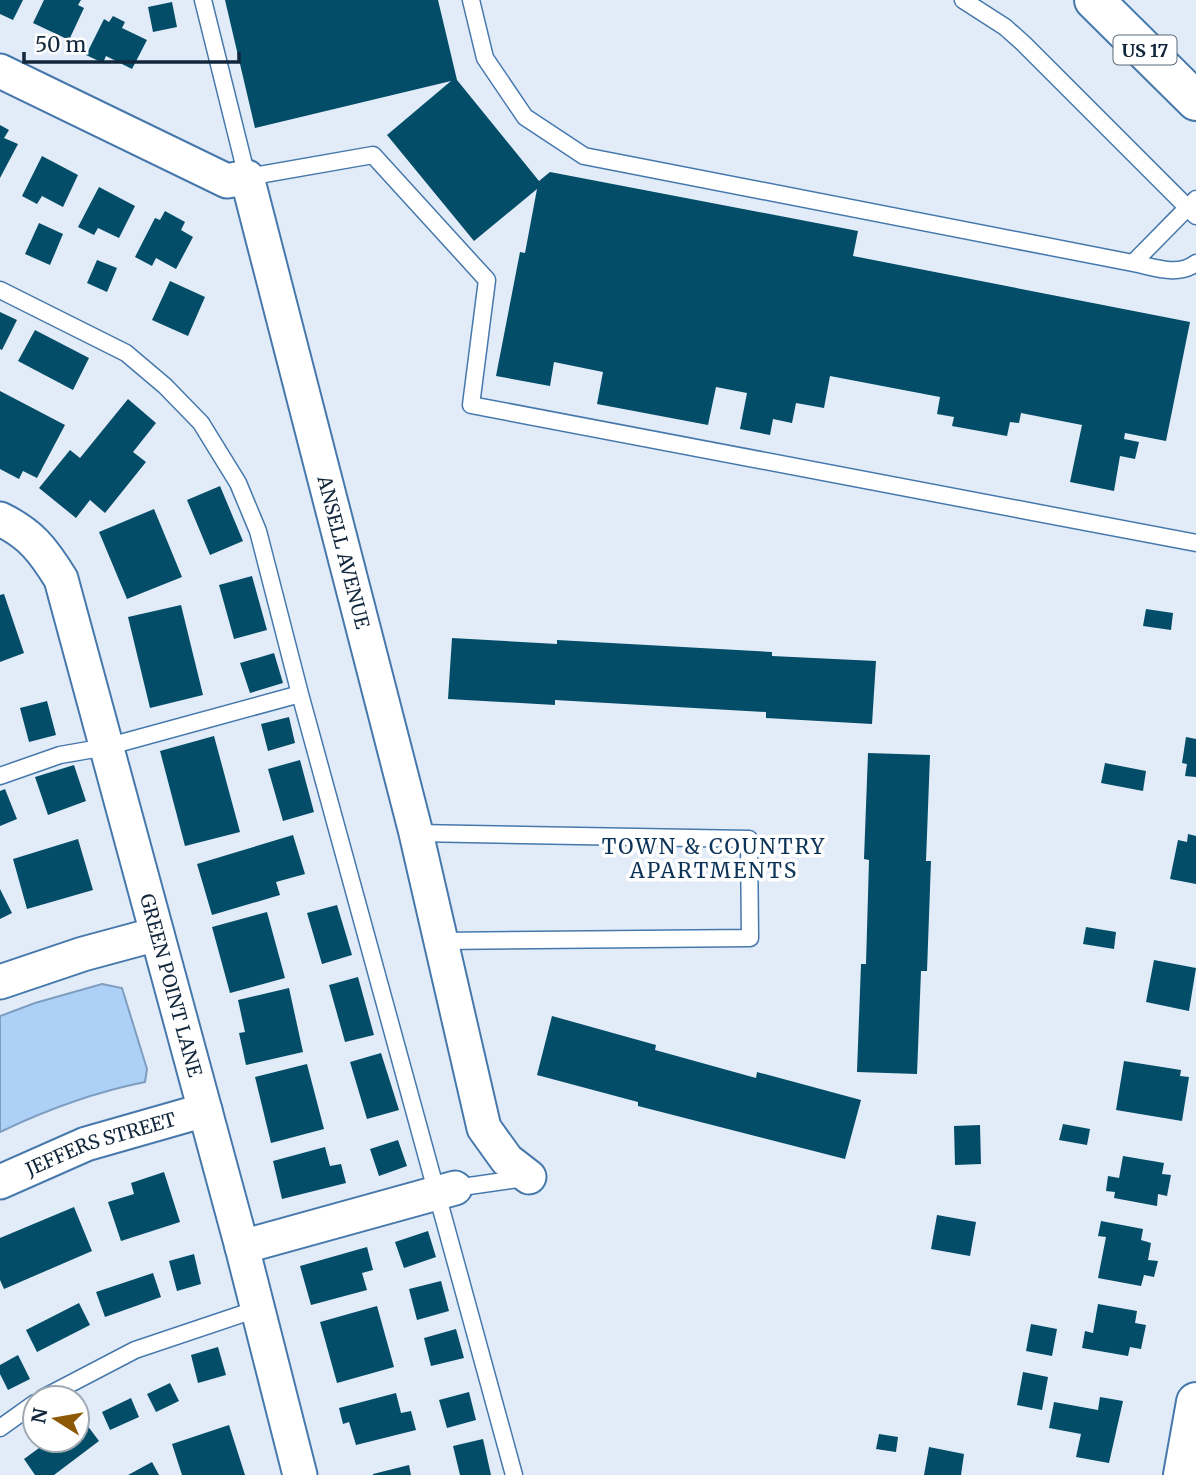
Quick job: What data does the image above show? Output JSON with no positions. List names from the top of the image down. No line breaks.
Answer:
{"streets":{"main road":["US 17"],"street":["ANSELL AVENUE","GREEN POINT LANE","JEFFERS STREET"]},"crossings":[["GREEN POINT LANE","JEFFERS STREET"]],"districts":["TOWN & COUNTRY APARTMENTS"],"scale_bar":"50 m","north":"left"}
